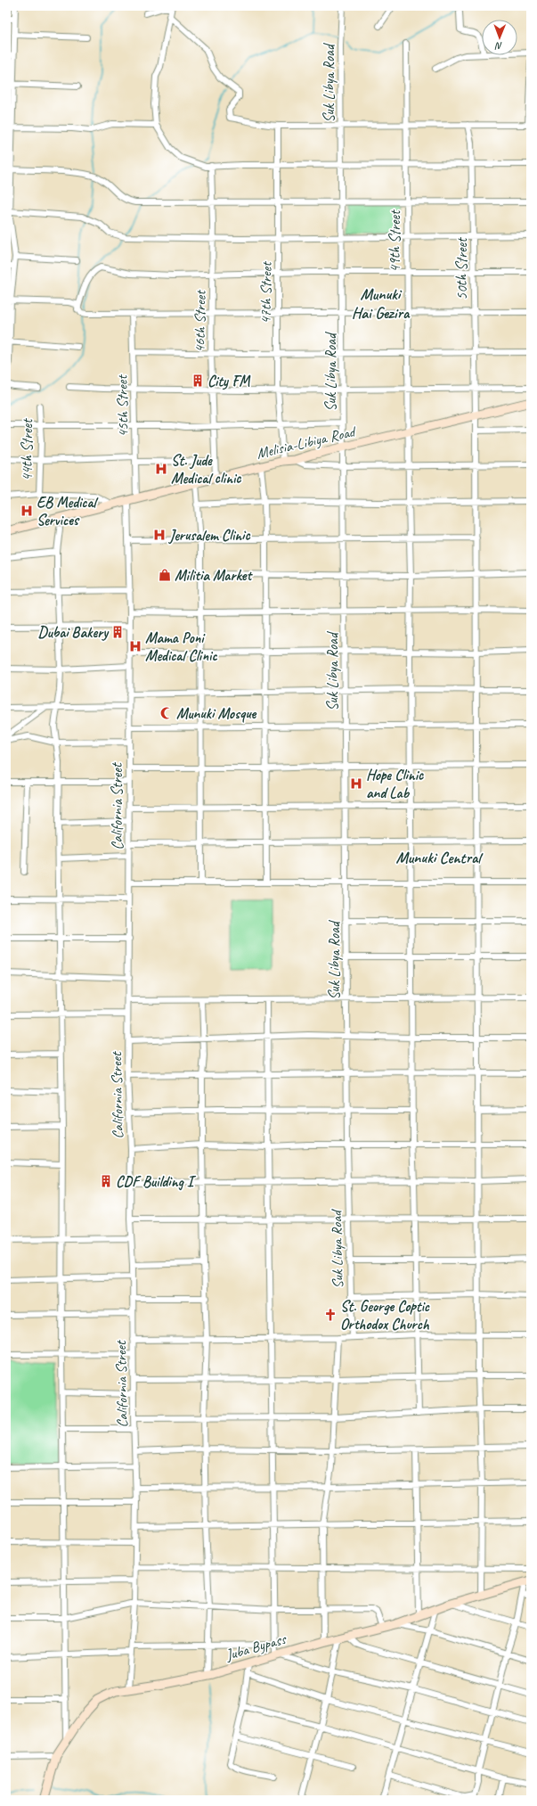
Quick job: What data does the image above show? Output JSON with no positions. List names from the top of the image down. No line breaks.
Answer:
{"streets":{"main road":["Melisia-Libiya Road","Juba Bypass"],"street":["Suk Libya Road","49th Street","50th Street","47th Street","46th Street","45th Street","44th Street","California Street"]},"crossings":[["Suk Libya Road","Melisia-Libiya Road"],["49th Street","Melisia-Libiya Road"],["50th Street","Melisia-Libiya Road"],["50th Street","Juba Bypass"],["47th Street","Melisia-Libiya Road"],["46th Street","Melisia-Libiya Road"],["45th Street","Melisia-Libiya Road"],["Melisia-Libiya Road","California Street"],["California Street","Juba Bypass"]],"districts":["Munuki Hai Gezira","Munuki Central"],"places":{"building":["City FM","Dubai Bakery","CDF Building I"],"hospital":["St. Jude Medical clinic","EB Medical Services","Jerusalem Clinic","Mama Poni Medical Clinic","Hope Clinic and Lab"],"shop":["Militia Market"],"mosque":["Munuki Mosque"],"church":["St. George Coptic Orthodox Church"]},"north":"bottom"}
